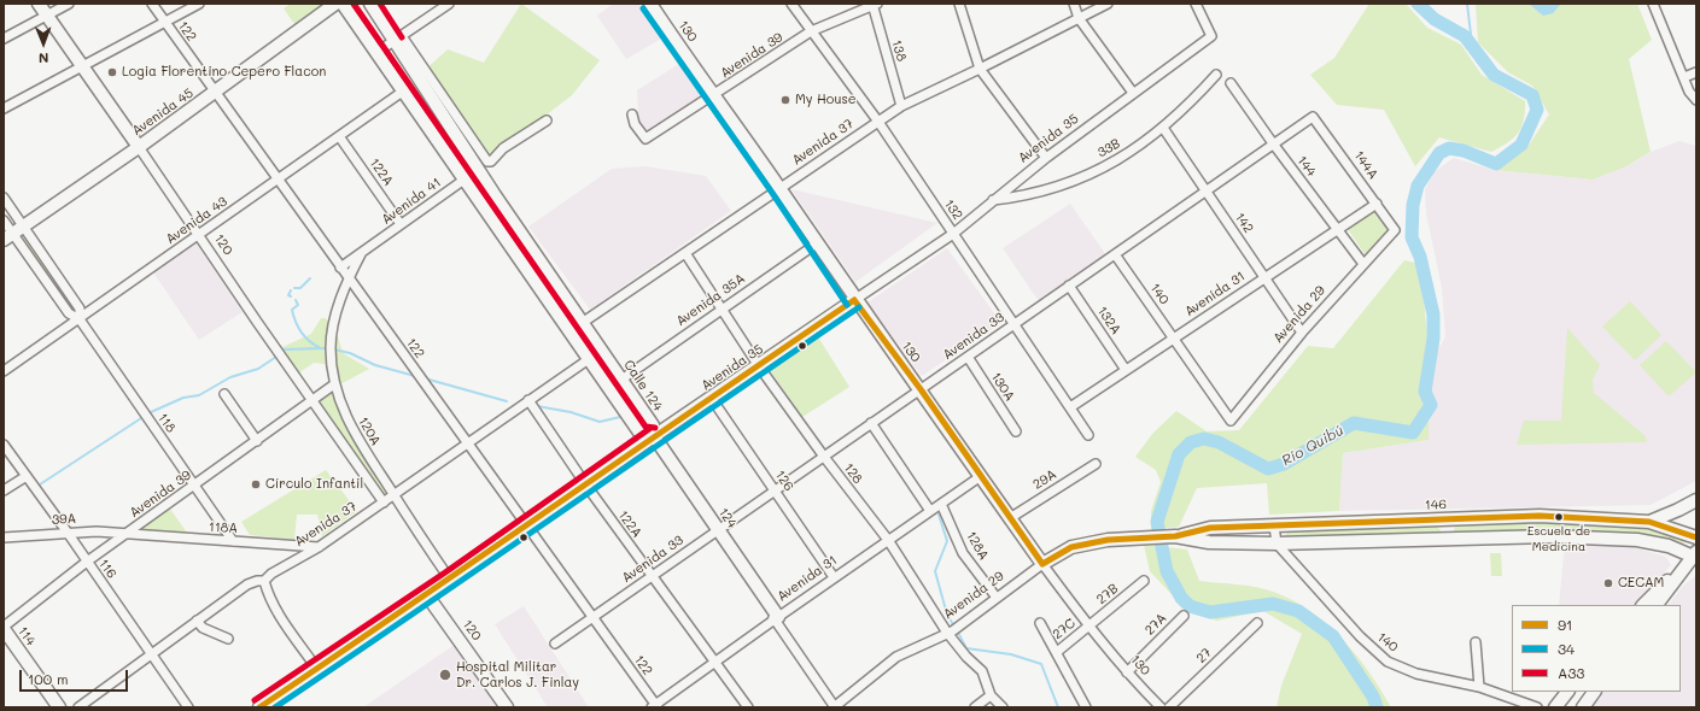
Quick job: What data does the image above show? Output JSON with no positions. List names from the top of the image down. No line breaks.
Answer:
{"streets":{"street":["122","130","138","Avenida 39","Avenida 45","Avenida 35","Avenida 37","33B","144A","144","122A","Avenida 41","132","Avenida 43","142","120","140","Avenida 31","Avenida 35A","Avenida 29","132A","Avenida 33","Calle 124","130A","118","120A","128","29A","126","146","124","39A","118A","128A","116","27B","27A","27C","114","27"]},"crossings":[["122","Avenida 45"],["122","Avenida 35"],["122","Avenida 37"],["122","Avenida 41"],["122","Avenida 43"],["122","Avenida 31"],["122","Avenida 33"],["122","120A"],["130","Avenida 39"],["130","Avenida 35"],["130","Avenida 37"],["130","Avenida 31"],["130","Avenida 35A"],["130","Avenida 29"],["130","Avenida 33"],["130","29A"],["130","27B"],["130","27A"],["130","27C"],["138","Avenida 39"],["138","Avenida 37"],["Avenida 39","132"],["Avenida 39","120"],["Avenida 39","118"],["Avenida 39","120A"],["Avenida 39","39A"],["Avenida 39","118A"],["Avenida 39","116"],["Avenida 39","114"],["Avenida 45","120"],["Avenida 45","118"],["Avenida 35","33B"],["Avenida 35","122A"],["Avenida 35","132"],["Avenida 35","120"],["Avenida 35","Calle 124"],["Avenida 35","120A"],["Avenida 35","128"],["Avenida 35","126"],["Avenida 35","124"],["Avenida 37","122A"],["Avenida 37","132"],["Avenida 37","120"],["Avenida 37","Calle 124"],["Avenida 37","120A"],["Avenida 37","128"],["Avenida 37","118A"],["Avenida 37","116"],["33B","142"],["144A","Avenida 31"],["144A","Avenida 29"],["144A","Avenida 33"],["144","Avenida 31"],["144","Avenida 29"],["144","Avenida 33"],["122A","Avenida 41"],["122A","Avenida 43"],["122A","Avenida 31"],["122A","Avenida 33"],["Avenida 41","Calle 124"],["Avenida 41","120A"],["132","Avenida 31"],["132","Avenida 33"],["Avenida 43","120"],["Avenida 43","118"],["142","Avenida 31"],["142","Avenida 29"],["142","Avenida 33"],["140","Avenida 31"],["140","Avenida 29"],["140","Avenida 33"],["140","146"],["Avenida 31","132A"],["Avenida 31","128"],["Avenida 31","126"],["Avenida 31","124"],["Avenida 31","128A"],["Avenida 35A","Calle 124"],["Avenida 35A","128"],["Avenida 29","128"],["Avenida 29","146"],["Avenida 29","124"],["Avenida 29","128A"],["132A","Avenida 33"],["Avenida 33","130A"],["Avenida 33","128"],["Avenida 33","126"],["Avenida 33","124"],["Calle 124","124"],["118","118A"],["39A","118A"],["39A","116"],["27B","27C"]],"water":["Río Quibú"],"places":["Logia Florentino Cepero Flacon","My House","Círculo Infantil","Escuela de Medicina","CECAM","Hospital Militar Dr. Carlos J. Finlay"],"lines":["transit line A33","transit line 34","transit line 91"],"legend":["91","34","A33"],"scale_bar":"100 m","north":"bottom"}
